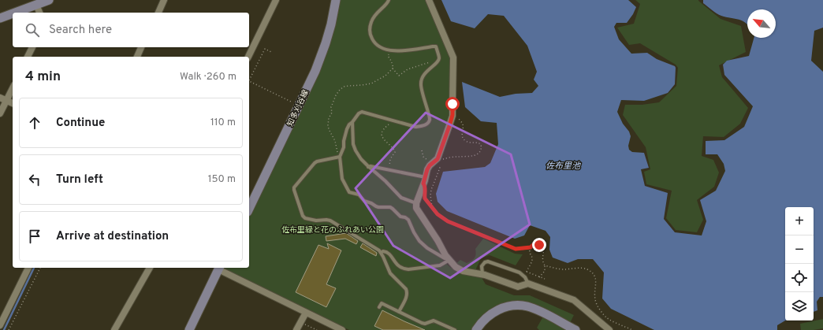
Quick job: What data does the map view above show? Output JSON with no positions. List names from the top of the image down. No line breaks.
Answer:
{"streets":{"street":["知多刈谷線"]},"water":["佐布里池"],"parks":["佐布里緑と花のふれあい公園"],"north":"top left","page":{"search":"Search here","heading":["4 min","Walk · 260 m"],"list":[["Continue","110 m"],["Turn left","150 m"],"Arrive at destination"],"map_buttons":["+","−"]}}
